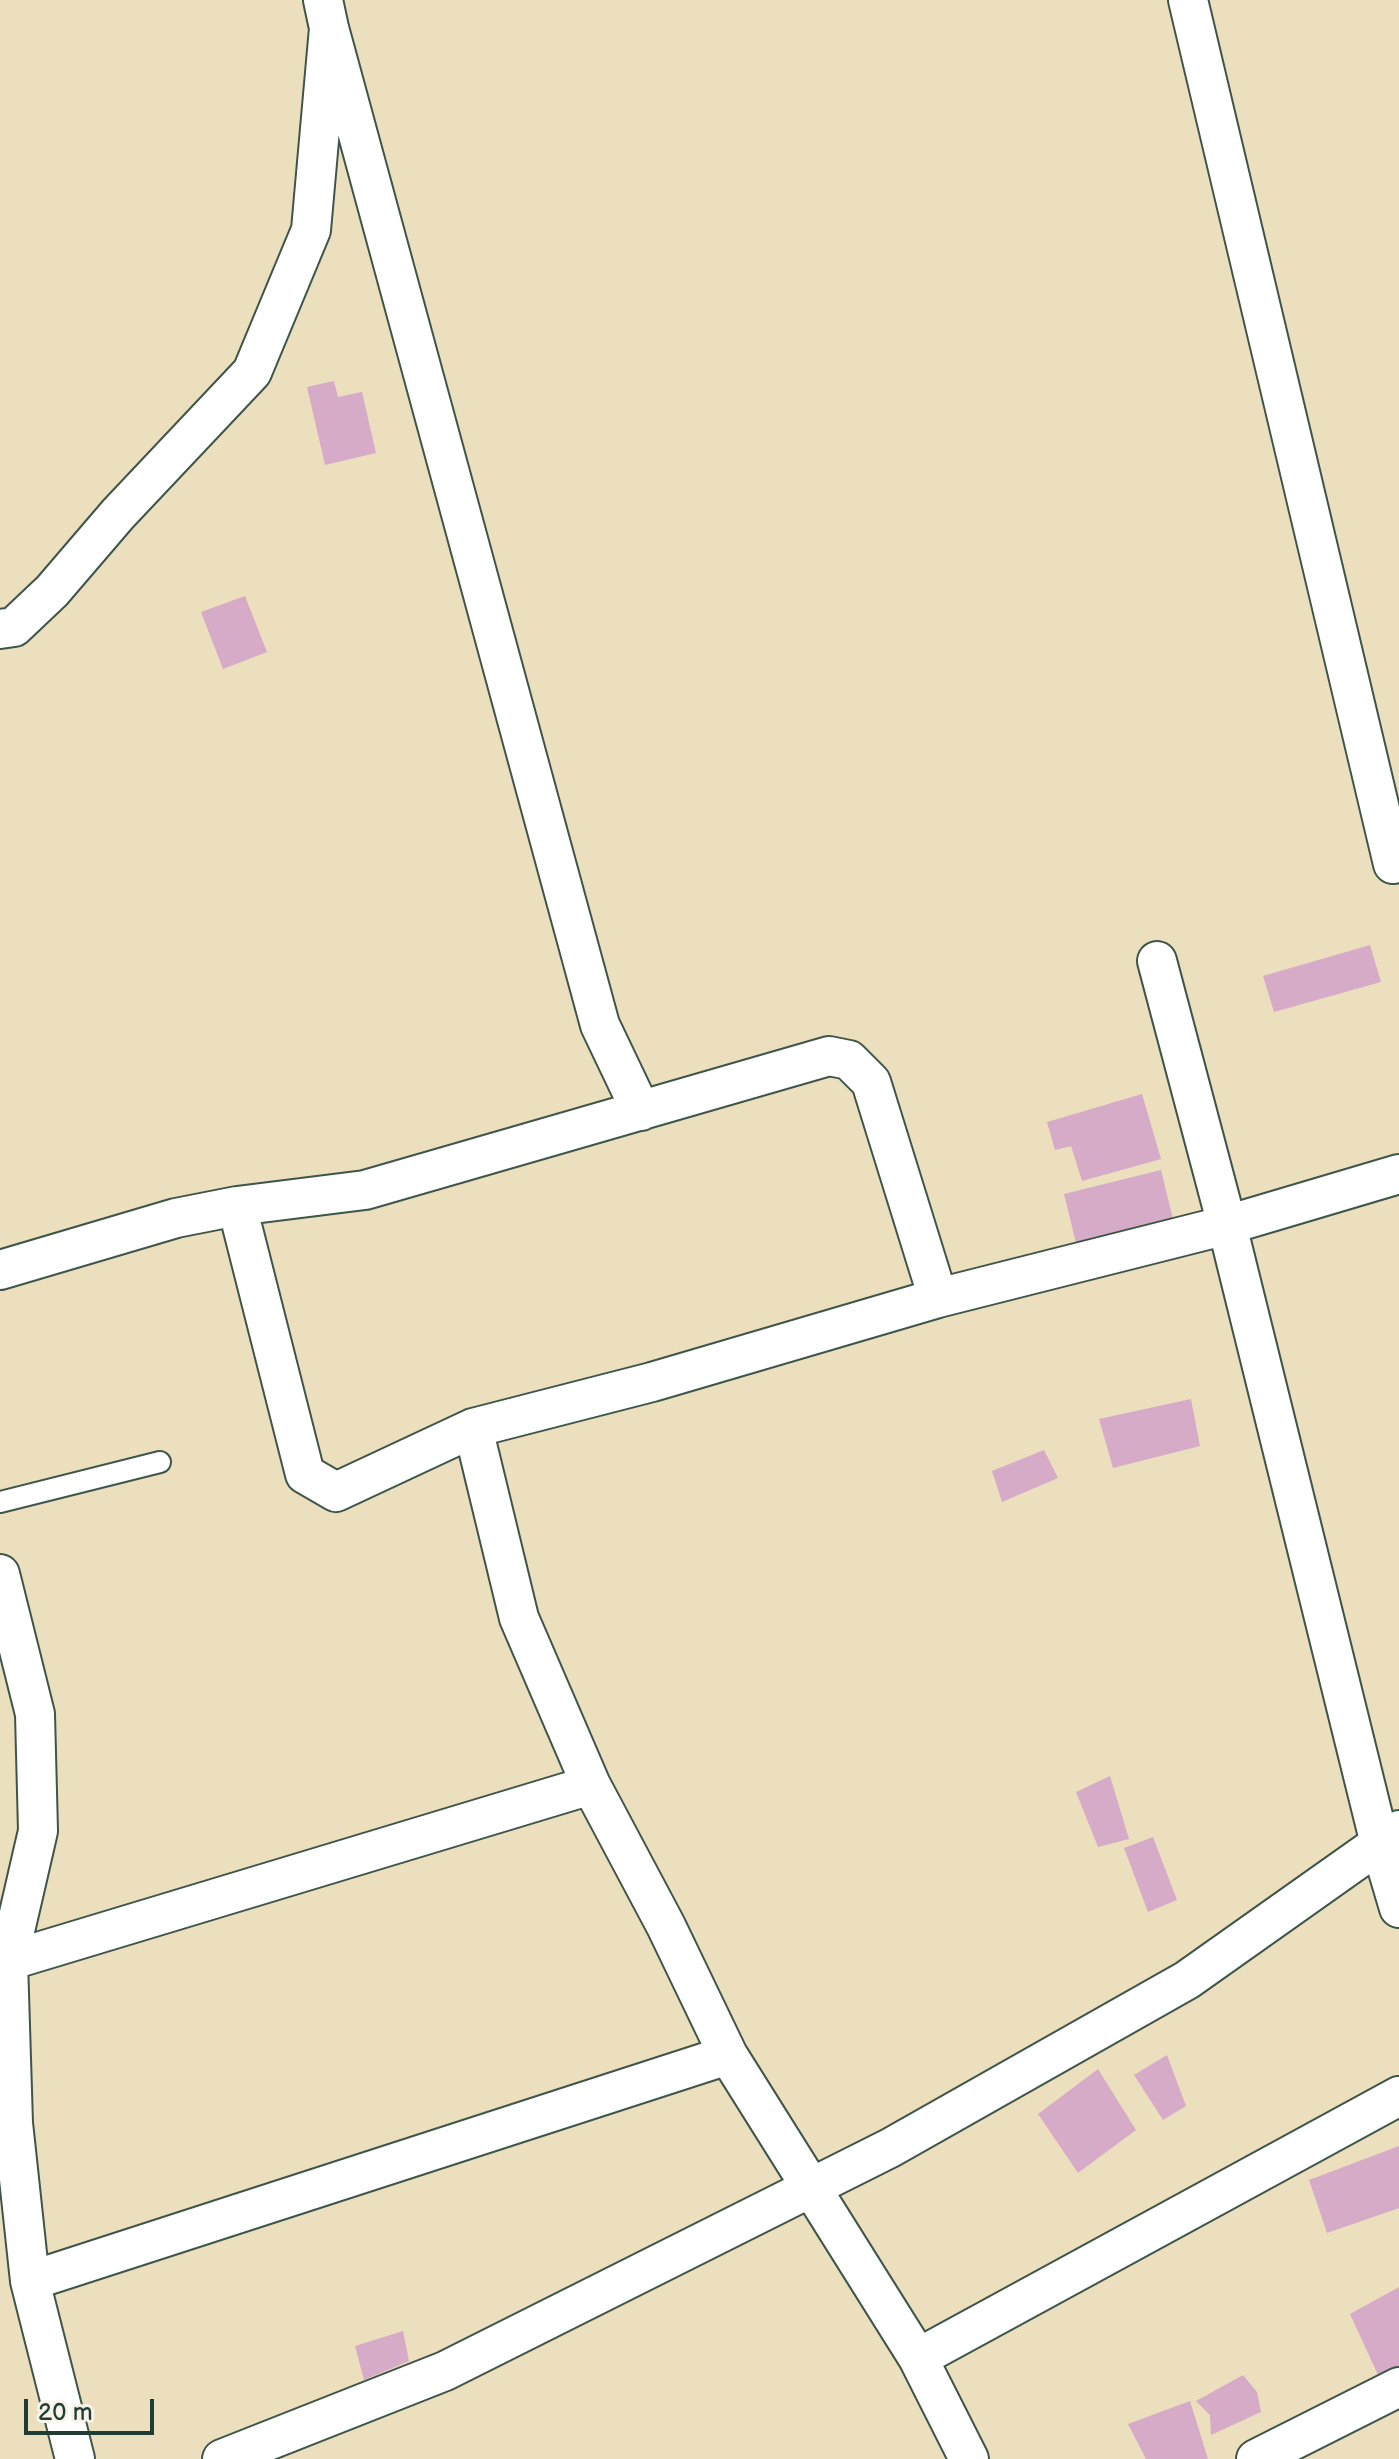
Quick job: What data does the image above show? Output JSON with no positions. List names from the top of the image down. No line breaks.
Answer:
{"scale_bar":"20 m"}
